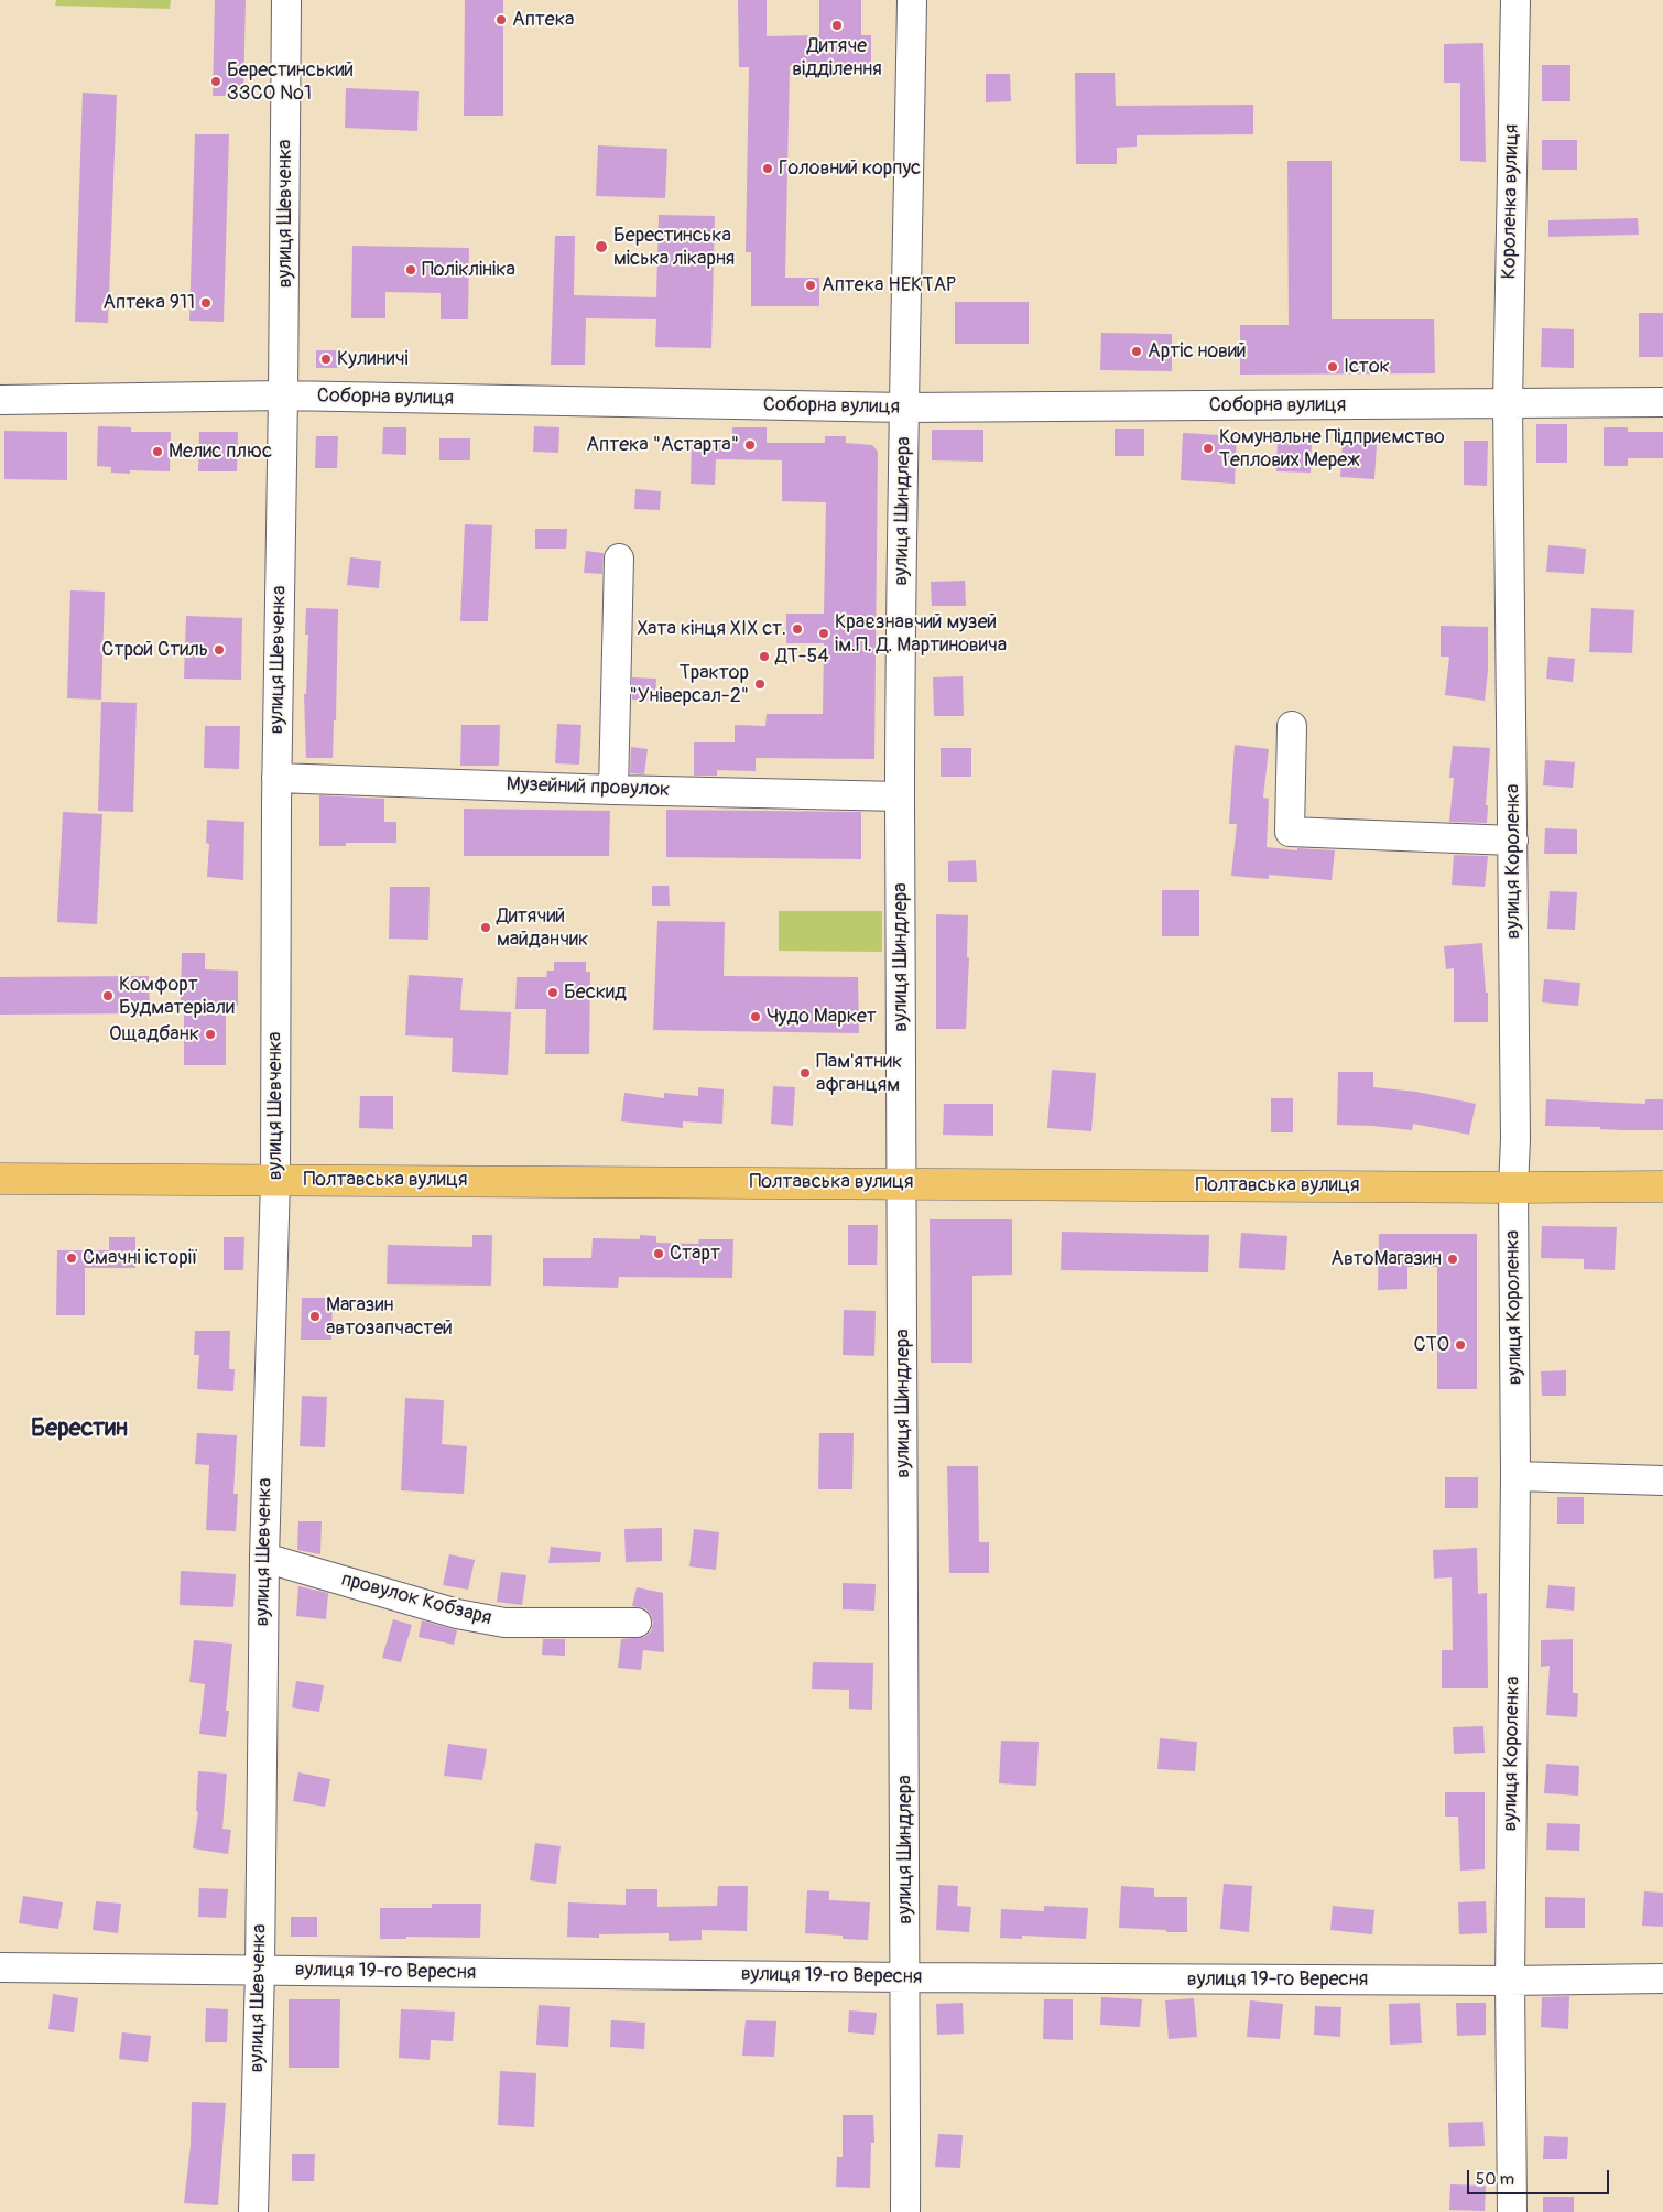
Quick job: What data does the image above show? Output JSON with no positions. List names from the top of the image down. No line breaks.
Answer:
{"streets":{"highway":["Полтавська вулиця"],"street":["Короленка вулиця","вулиця Шевченка","Соборна вулиця","вулиця Шиндлера","Музейний провулок","вулиця Короленка","провулок Кобзаря","вулиця 19-го Вересня"]},"crossings":[["Короленка вулиця","Соборна вулиця"],["Короленка вулиця","вулиця Короленка"],["вулиця Шевченка","Соборна вулиця"],["вулиця Шевченка","Музейний провулок"],["вулиця Шевченка","Полтавська вулиця"],["вулиця Шевченка","провулок Кобзаря"],["вулиця Шевченка","вулиця 19-го Вересня"],["Соборна вулиця","вулиця Шиндлера"],["Соборна вулиця","вулиця Короленка"],["вулиця Шиндлера","Музейний провулок"],["вулиця Шиндлера","Полтавська вулиця"],["вулиця Шиндлера","вулиця 19-го Вересня"],["вулиця Короленка","Полтавська вулиця"],["вулиця Короленка","вулиця 19-го Вересня"]],"districts":["Берестин"],"places":["Аптека","Дитяче відділення","Берестинський ЗЗСО №1","Головний корпус","Берестинська міська лікарня","Поліклініка","Аптека НЕКТАР","Аптека 911","Артіс новий","Кулиничі","Істок","Аптека \"Астарта\"","Комунальне Підприємство Теплових Мереж","Мелис плюс","Хата кінця XIX ст.","Краєзнавчий музей ім.П. Д. Мартиновича","Строй Стиль","ДТ-54","Трактор \"Універсал-2\"","Дитячий майданчик","Бескид","Комфорт Будматеріали","Чудо Маркет","Ощадбанк","Пам'ятник афганцям","Старт","Смачні історії","АвтоМагазин","Магазин автозапчастей","СТО"],"scale_bar":"50 m"}
